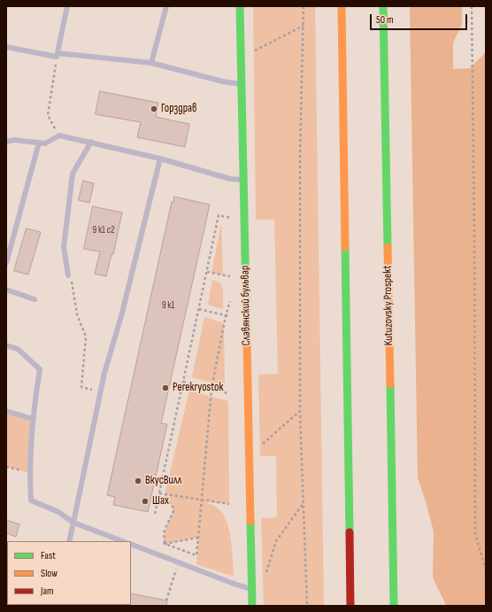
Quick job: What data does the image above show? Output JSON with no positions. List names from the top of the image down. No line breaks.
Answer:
{"streets":{"main road":["Славянский бульвар","Kutuzovsky Prospekt"]},"places":["Горздрав","Perekryostok","ВкусВилл","Шах"],"house_numbers":["9 к1 с2","9 к1"],"legend":["Fast","Slow","Jam"],"scale_bar":"50 m"}
